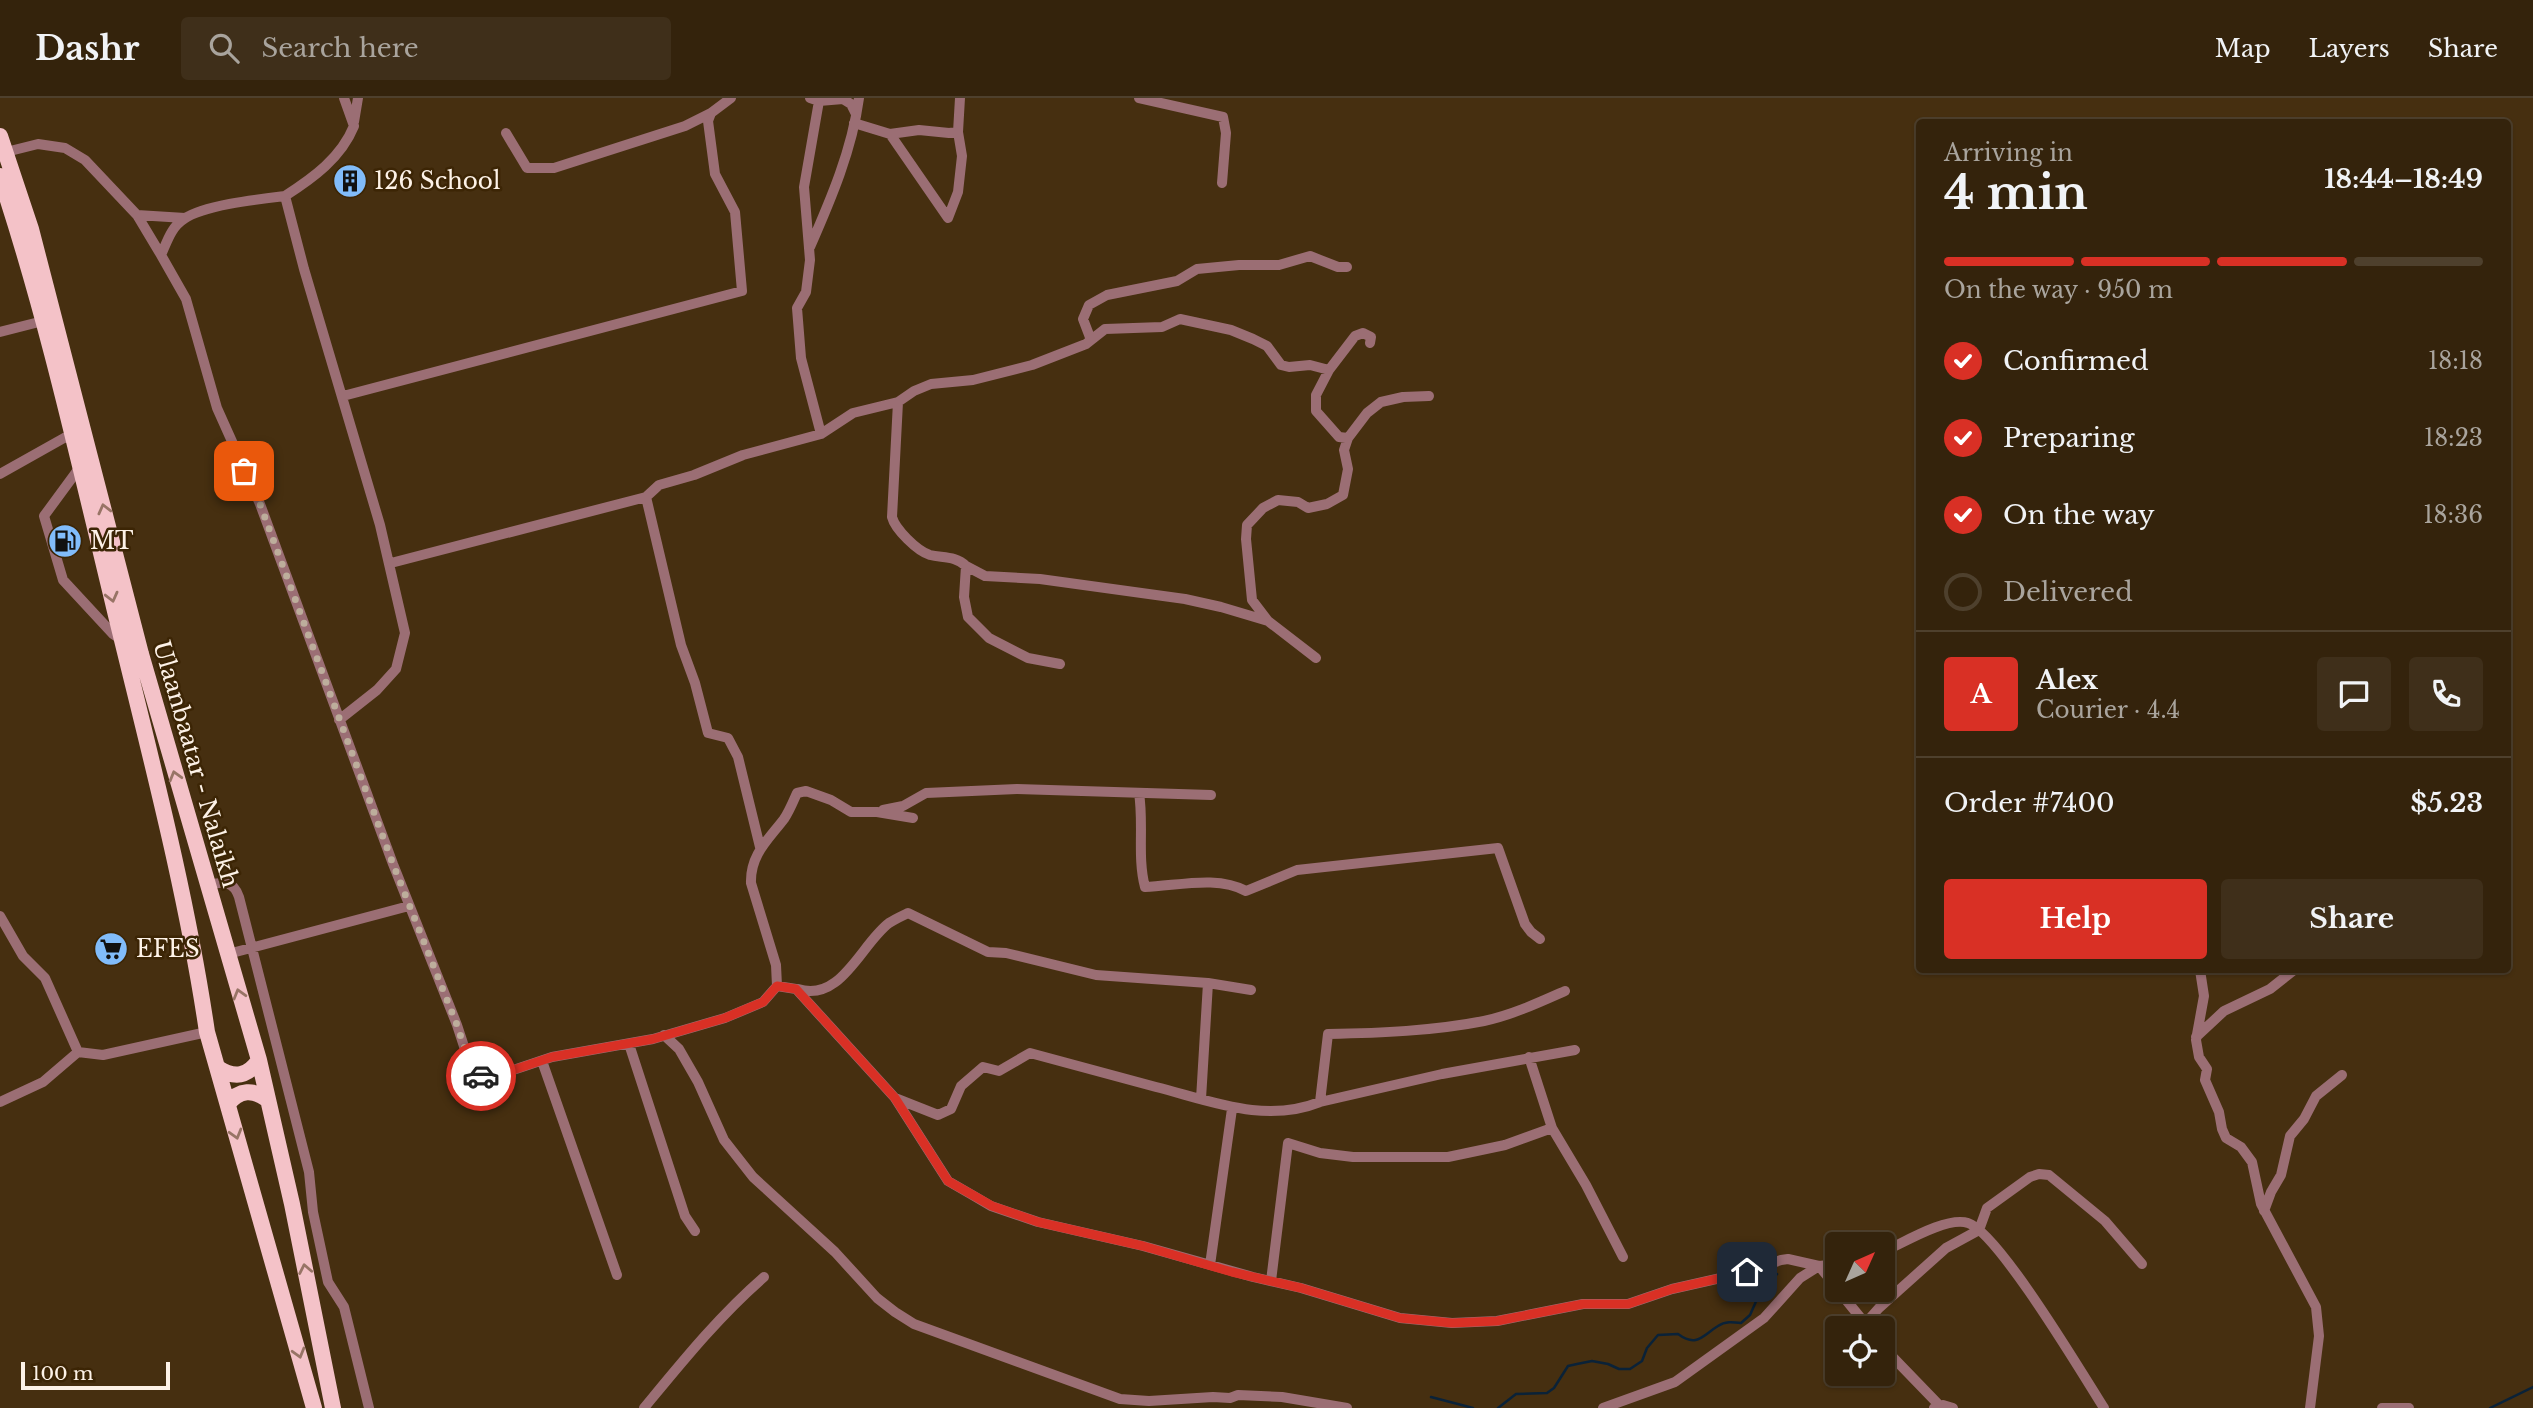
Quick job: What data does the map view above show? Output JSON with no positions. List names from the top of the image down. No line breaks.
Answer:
{"streets":{"highway":["Ulaanbaatar - Nalaikh"]},"places":{"building":["126 School"],"fuel station":["MT"],"supermarket":["EFES"]},"scale_bar":"100 m","north":"top right","page":{"header":"Dashr","search":"Search here","nav":["Map","Layers","Share"],"heading":["4 min","Arriving in","18:44–18:49"],"panel":["Alex","Courier · 4.4","Order #7400","$5.23"],"bar":"On the way · 950 m","list":[["Confirmed","18:18"],["Preparing","18:23"],["On the way","18:36"],"Delivered"],"round":"A","buttons":["Help","Share"],"scale":"100 m"}}
